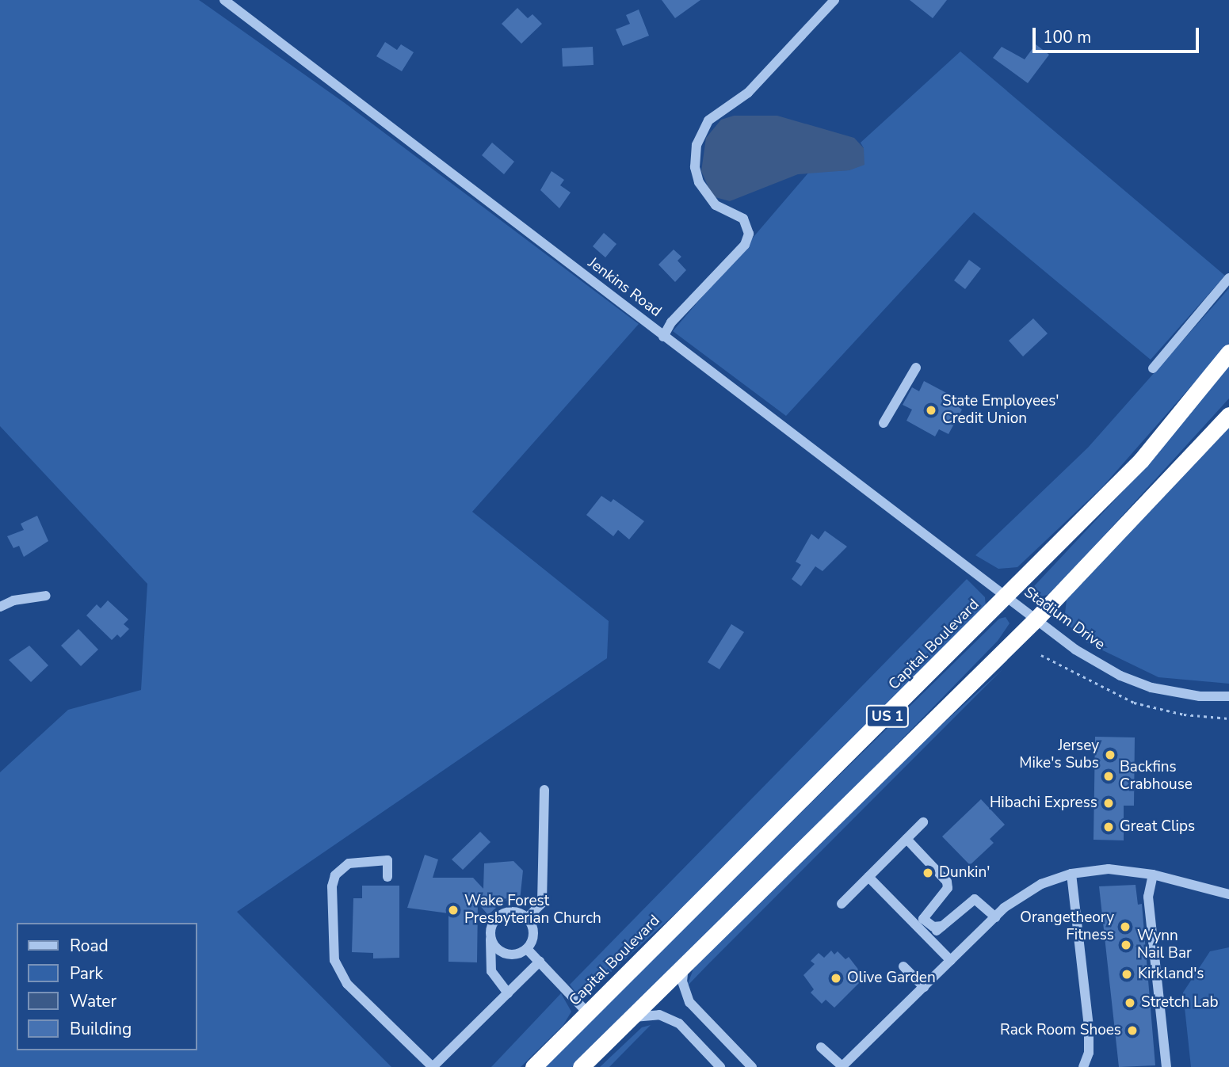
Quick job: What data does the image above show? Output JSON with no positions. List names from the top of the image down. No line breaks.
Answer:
{"streets":{"highway":["Capital Boulevard","US 1"],"street":["Jenkins Road","Stadium Drive"]},"crossings":[["Jenkins Road","Stadium Drive"],["Jenkins Road","Capital Boulevard"],["Stadium Drive","Capital Boulevard"],["Stadium Drive","US 1"]],"places":["State Employees' Credit Union","Jersey Mike's Subs","Backfins Crabhouse","Hibachi Express","Great Clips","Dunkin'","Wake Forest Presbyterian Church","Orangetheory Fitness","Wynn Nail Bar","Kirkland's","Olive Garden","Stretch Lab","Rack Room Shoes"],"legend":["Road","Park","Water","Building"],"scale_bar":"100 m"}
